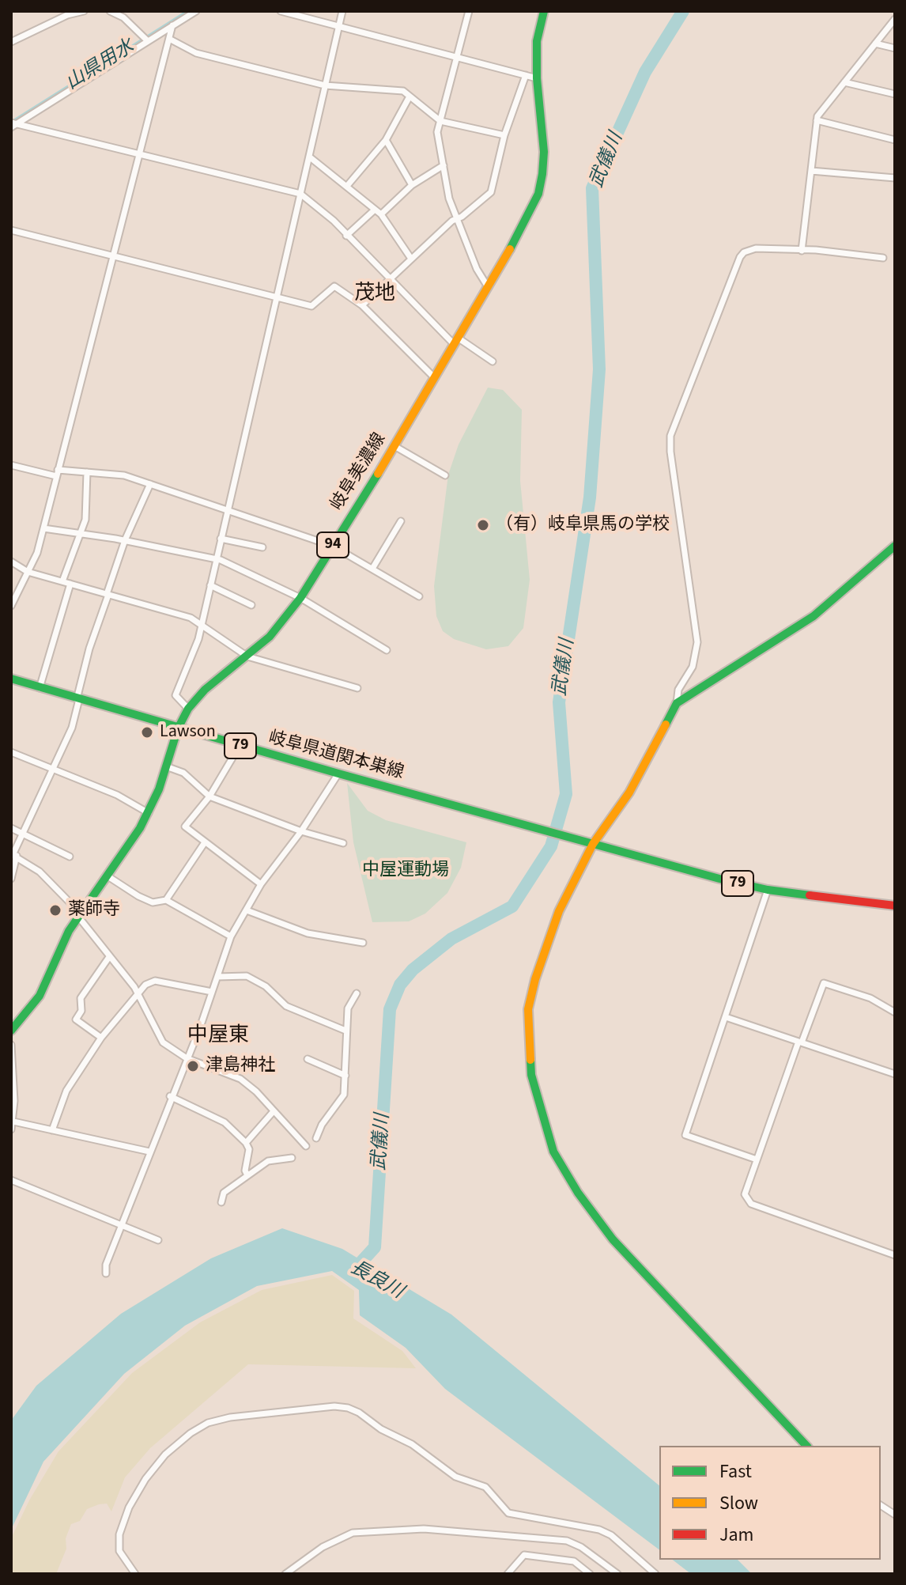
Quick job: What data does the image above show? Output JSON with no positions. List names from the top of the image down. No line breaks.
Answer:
{"streets":{"main road":["岐阜美濃線","94","79","岐阜県道関本巣線"]},"crossings":[["岐阜美濃線","岐阜県道関本巣線"],["79","岐阜県道関本巣線"]],"districts":["茂地","中屋東"],"water":["山県用水","武儀川","長良川"],"parks":["中屋運動場"],"places":["（有）岐阜県馬の学校","Lawson","薬師寺","津島神社"],"legend":["Fast","Slow","Jam"]}
